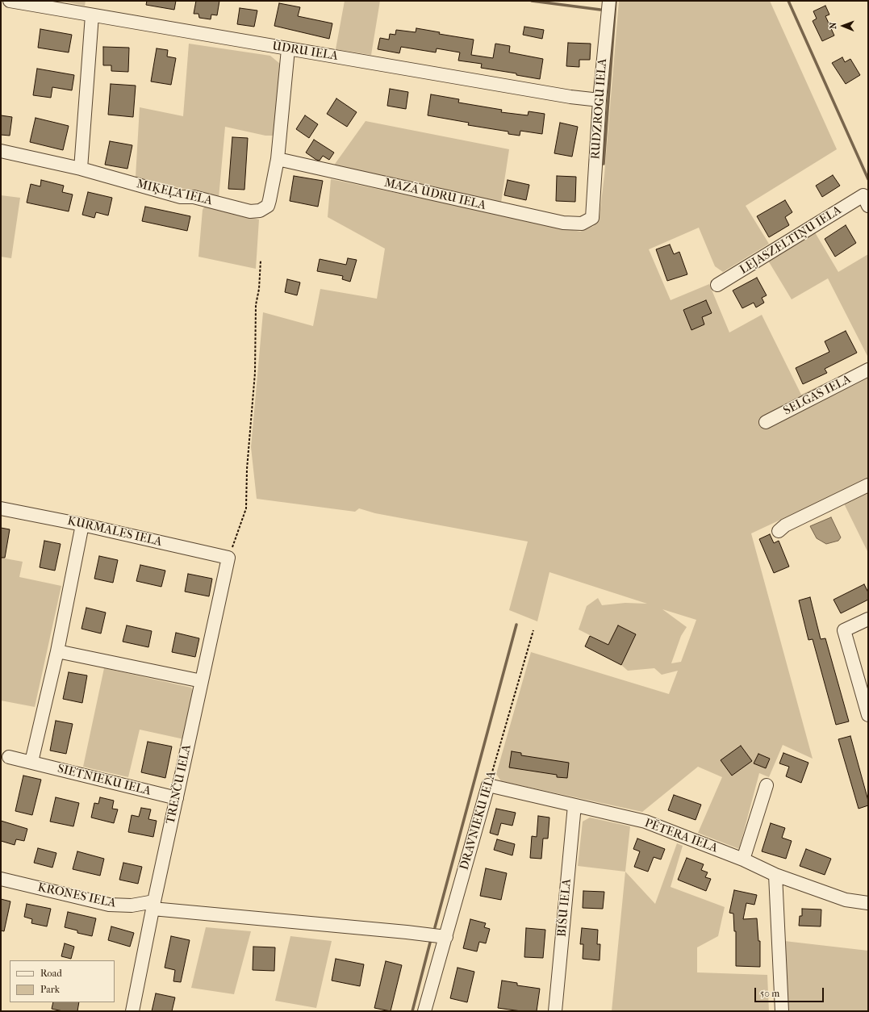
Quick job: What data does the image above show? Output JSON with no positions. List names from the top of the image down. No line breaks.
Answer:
{"streets":{"street":["ŪDRU IELA","RUDZROGU IELA","MIĶEĻA IELA","MAZĀ ŪDRU IELA","LEJASZELTIŅU IELA","SELGAS IELA","KURMALES IELA","SIETNIEKU IELA","TRENČU IELA","DRAVNIEKU IELA","PĒTERA IELA","KRONES IELA","BIŠU IELA"]},"crossings":[["ŪDRU IELA","RUDZROGU IELA"],["RUDZROGU IELA","MAZĀ ŪDRU IELA"],["MIĶEĻA IELA","MAZĀ ŪDRU IELA"],["KURMALES IELA","TRENČU IELA"],["SIETNIEKU IELA","TRENČU IELA"],["TRENČU IELA","KRONES IELA"],["DRAVNIEKU IELA","PĒTERA IELA"],["DRAVNIEKU IELA","KRONES IELA"],["PĒTERA IELA","BIŠU IELA"]],"legend":["Road","Park"],"scale_bar":"50 m","north":"left"}
